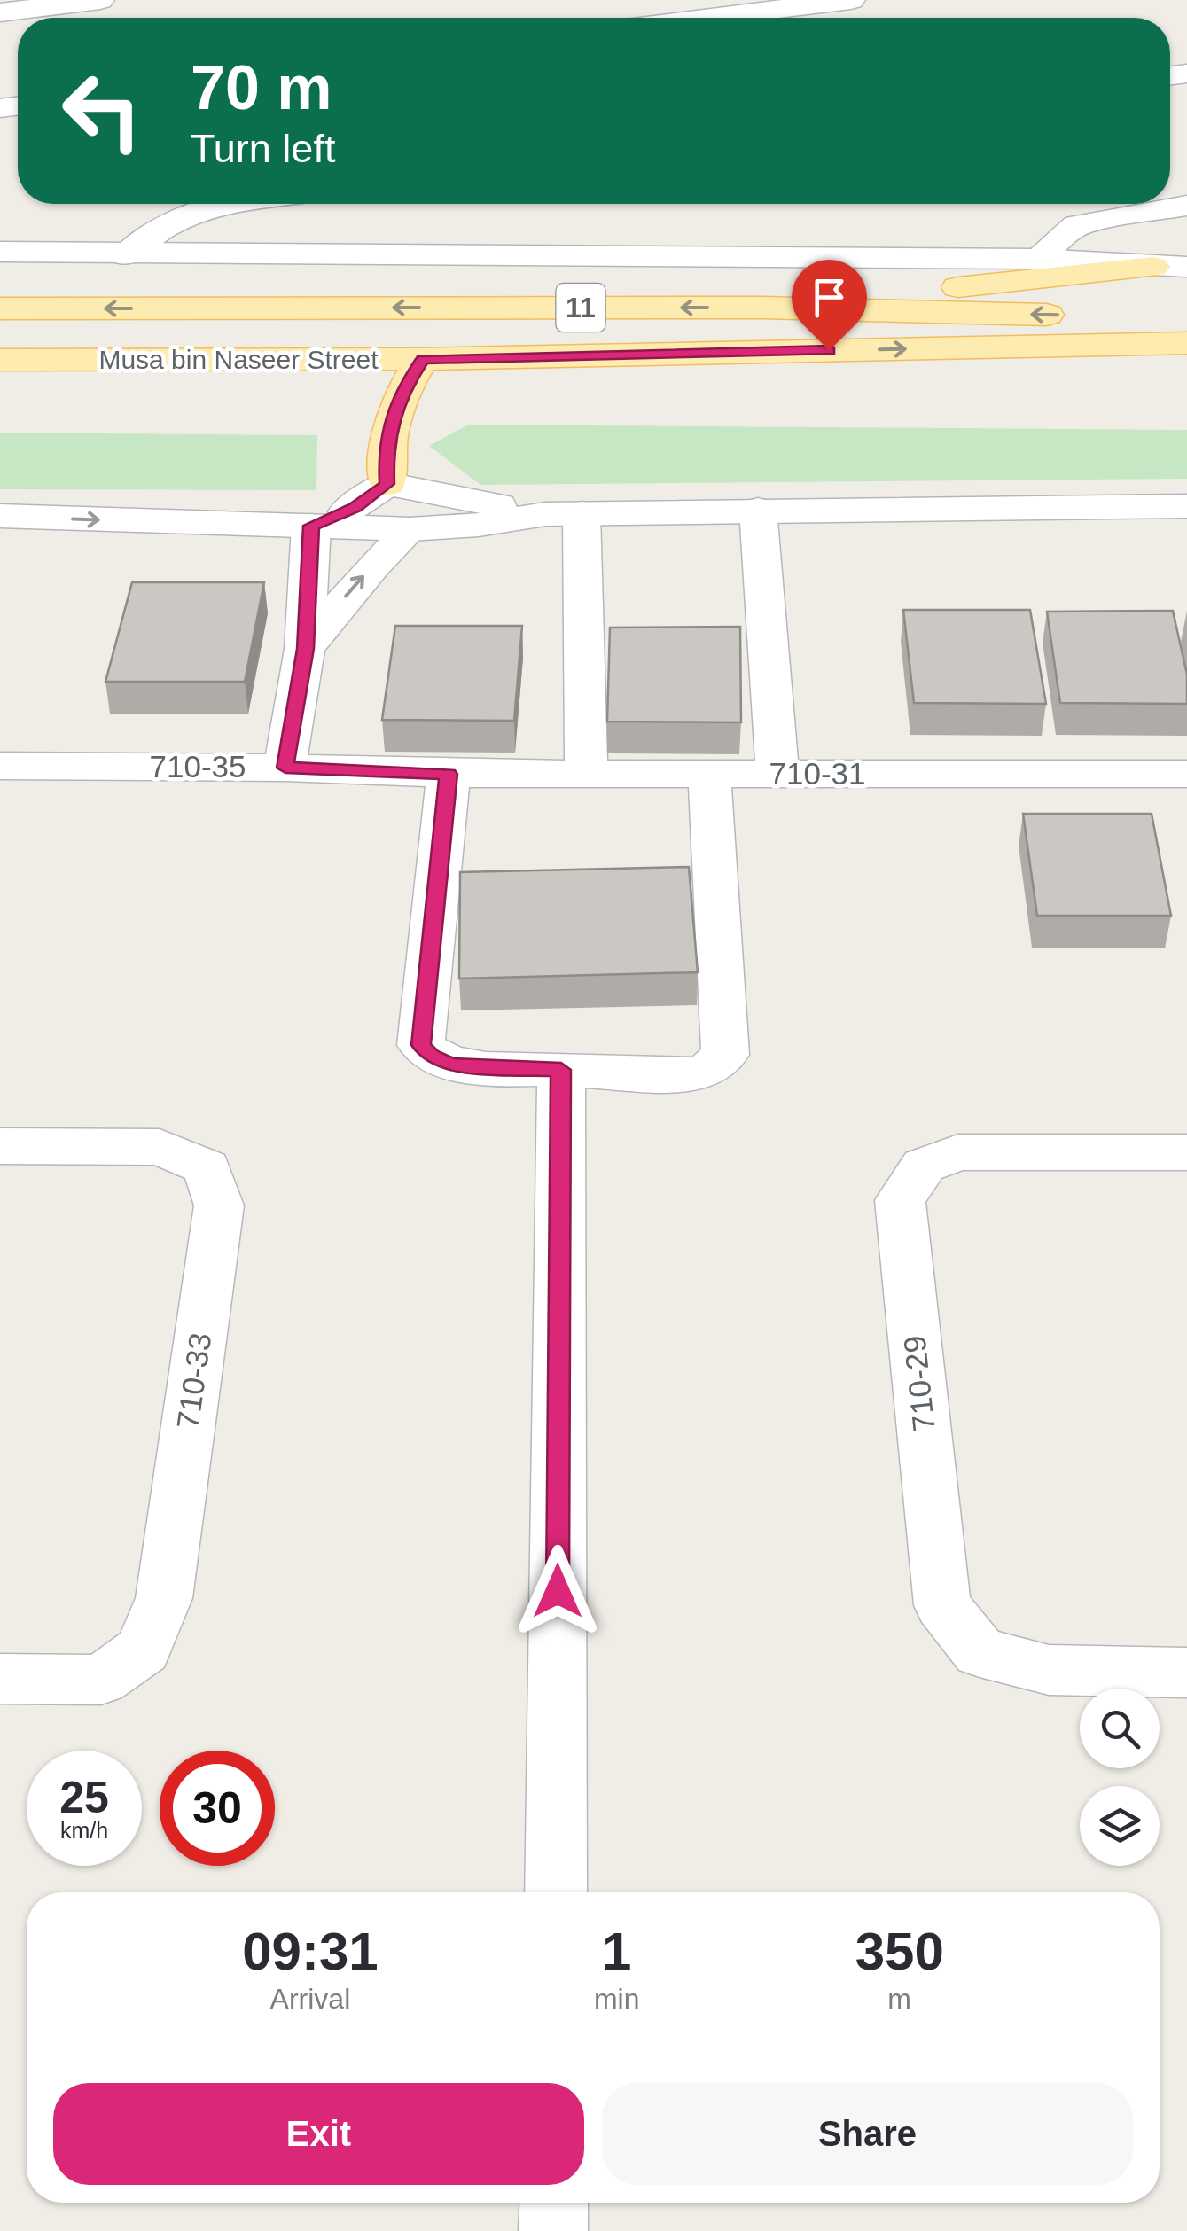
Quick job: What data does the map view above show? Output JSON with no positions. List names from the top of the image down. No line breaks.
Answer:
{"streets":{"main road":["11","Musa bin Naseer Street"],"street":["710-35","710-31","710-33","710-29"]},"crossings":[["710-35","710-31"]],"page":{"turn":["70 m","Turn left"],"speed":"25 km/h","limit":"30","eta":["09:31","Arrival","1","min","350","m"],"buttons":["Exit","Share"]}}
